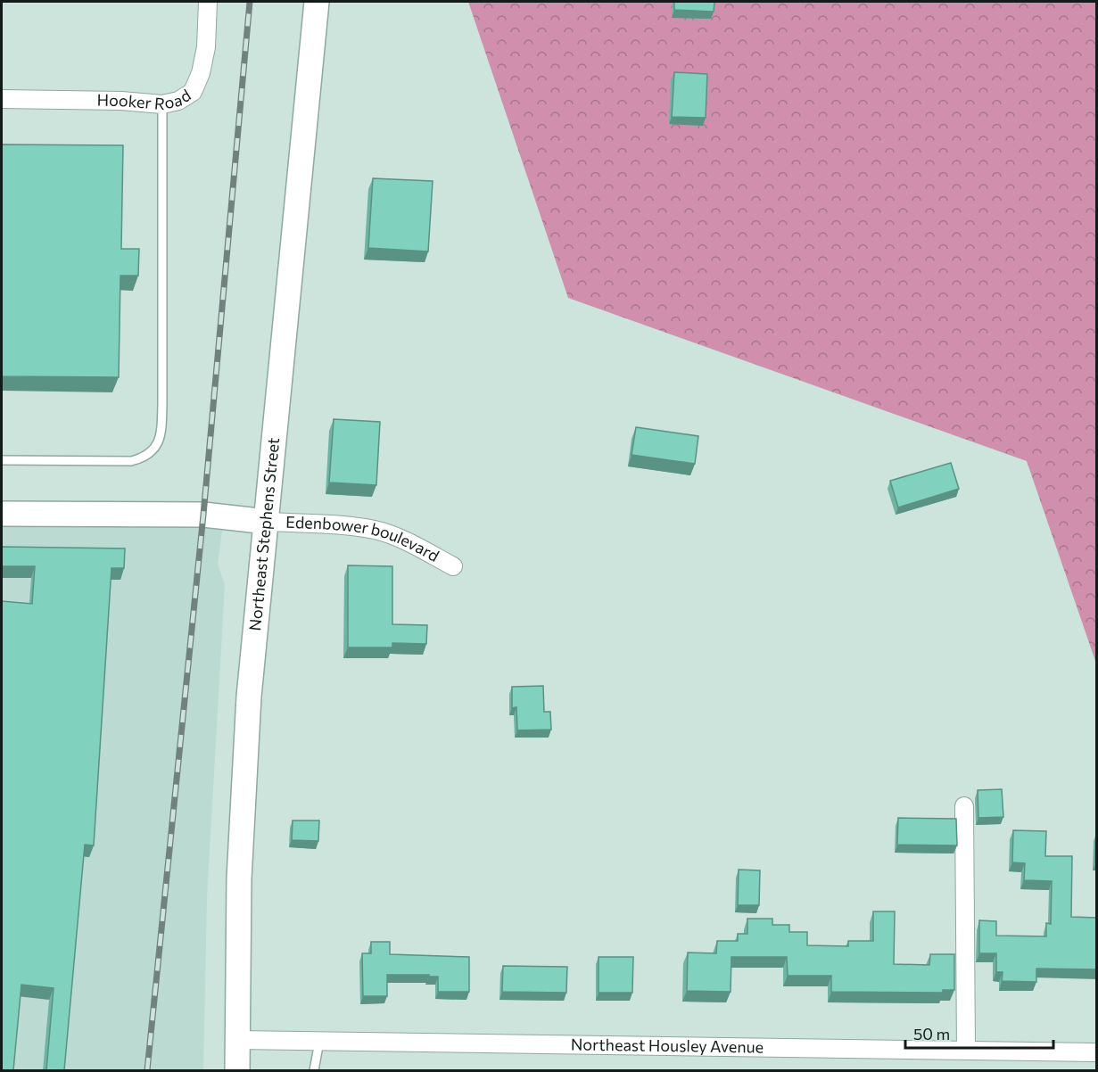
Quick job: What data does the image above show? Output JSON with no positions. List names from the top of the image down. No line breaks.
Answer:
{"streets":{"main road":["Northeast Stephens Street"],"street":["Hooker Road","Edenbower boulevard","Northeast Housley Avenue"]},"crossings":[["Northeast Stephens Street","Edenbower boulevard"],["Northeast Stephens Street","Northeast Housley Avenue"]],"scale_bar":"50 m"}
